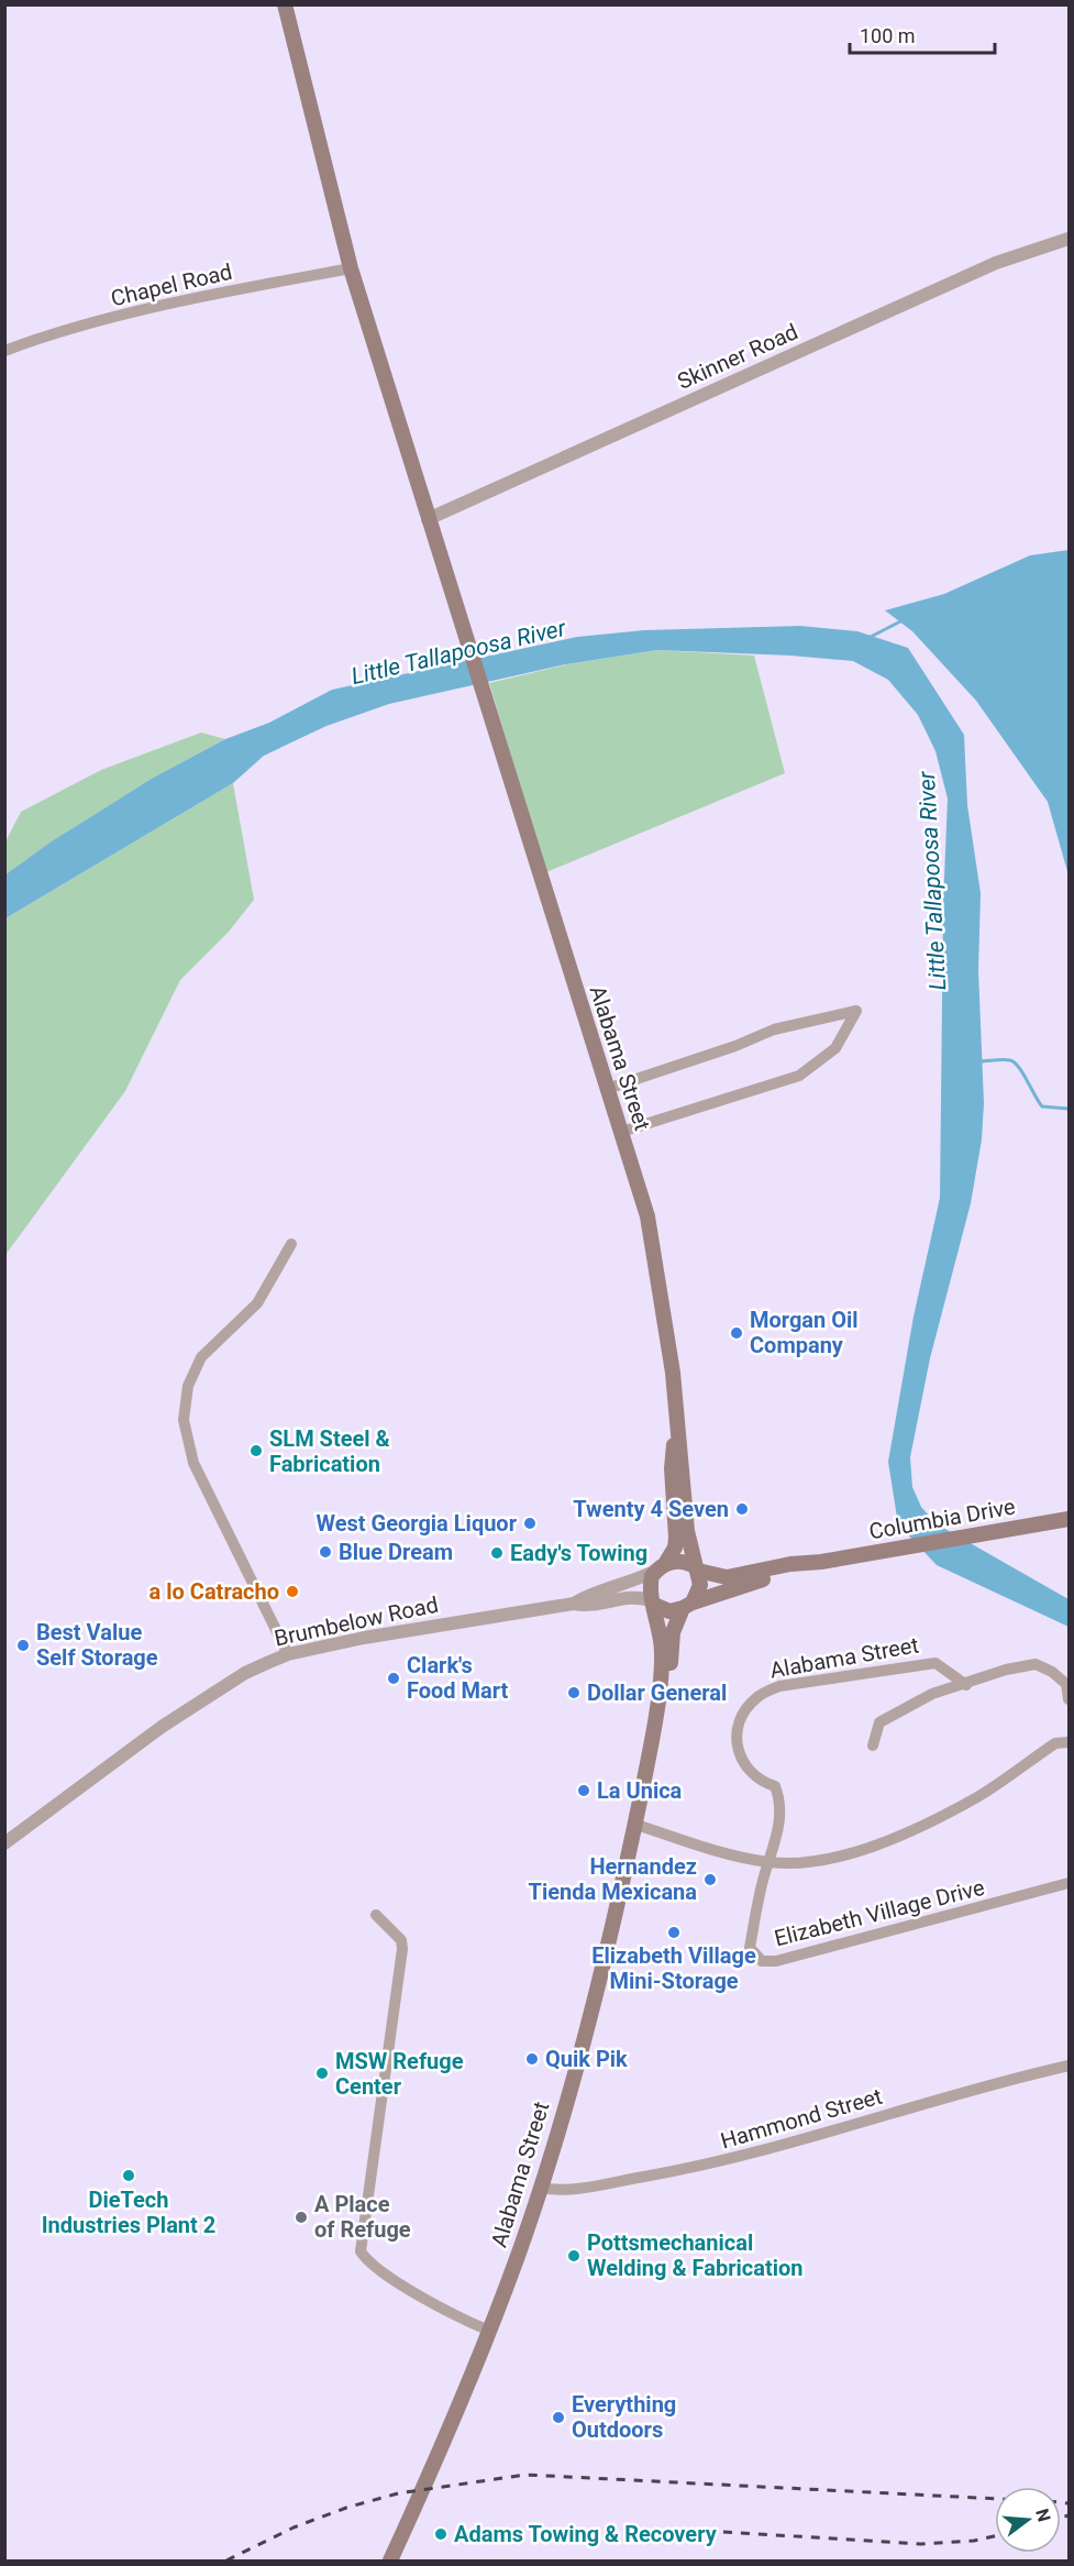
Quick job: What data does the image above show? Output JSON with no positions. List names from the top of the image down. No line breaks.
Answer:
{"streets":{"main road":["Alabama Street","Columbia Drive"],"street":["Chapel Road","Skinner Road","Brumbelow Road","Elizabeth Village Drive","Hammond Street"]},"crossings":[["Chapel Road","Alabama Street"],["Skinner Road","Alabama Street"],["Alabama Street","Columbia Drive"],["Alabama Street","Brumbelow Road"],["Alabama Street","Elizabeth Village Drive"],["Alabama Street","Hammond Street"],["Columbia Drive","Brumbelow Road"]],"water":["Little Tallapoosa River"],"places":["Morgan Oil Company","SLM Steel & Fabrication","Twenty 4 Seven","West Georgia Liquor","Blue Dream","Eady's Towing","a lo Catracho","Best Value Self Storage","Clark's Food Mart","Dollar General","La Unica","Hernandez Tienda Mexicana","Elizabeth Village Mini-Storage","Quik Pik","MSW Refuge Center","DieTech Industries Plant 2","A Place of Refuge","Pottsmechanical Welding & Fabrication","Everything Outdoors","Adams Towing & Recovery"],"scale_bar":"100 m","north":"right"}
